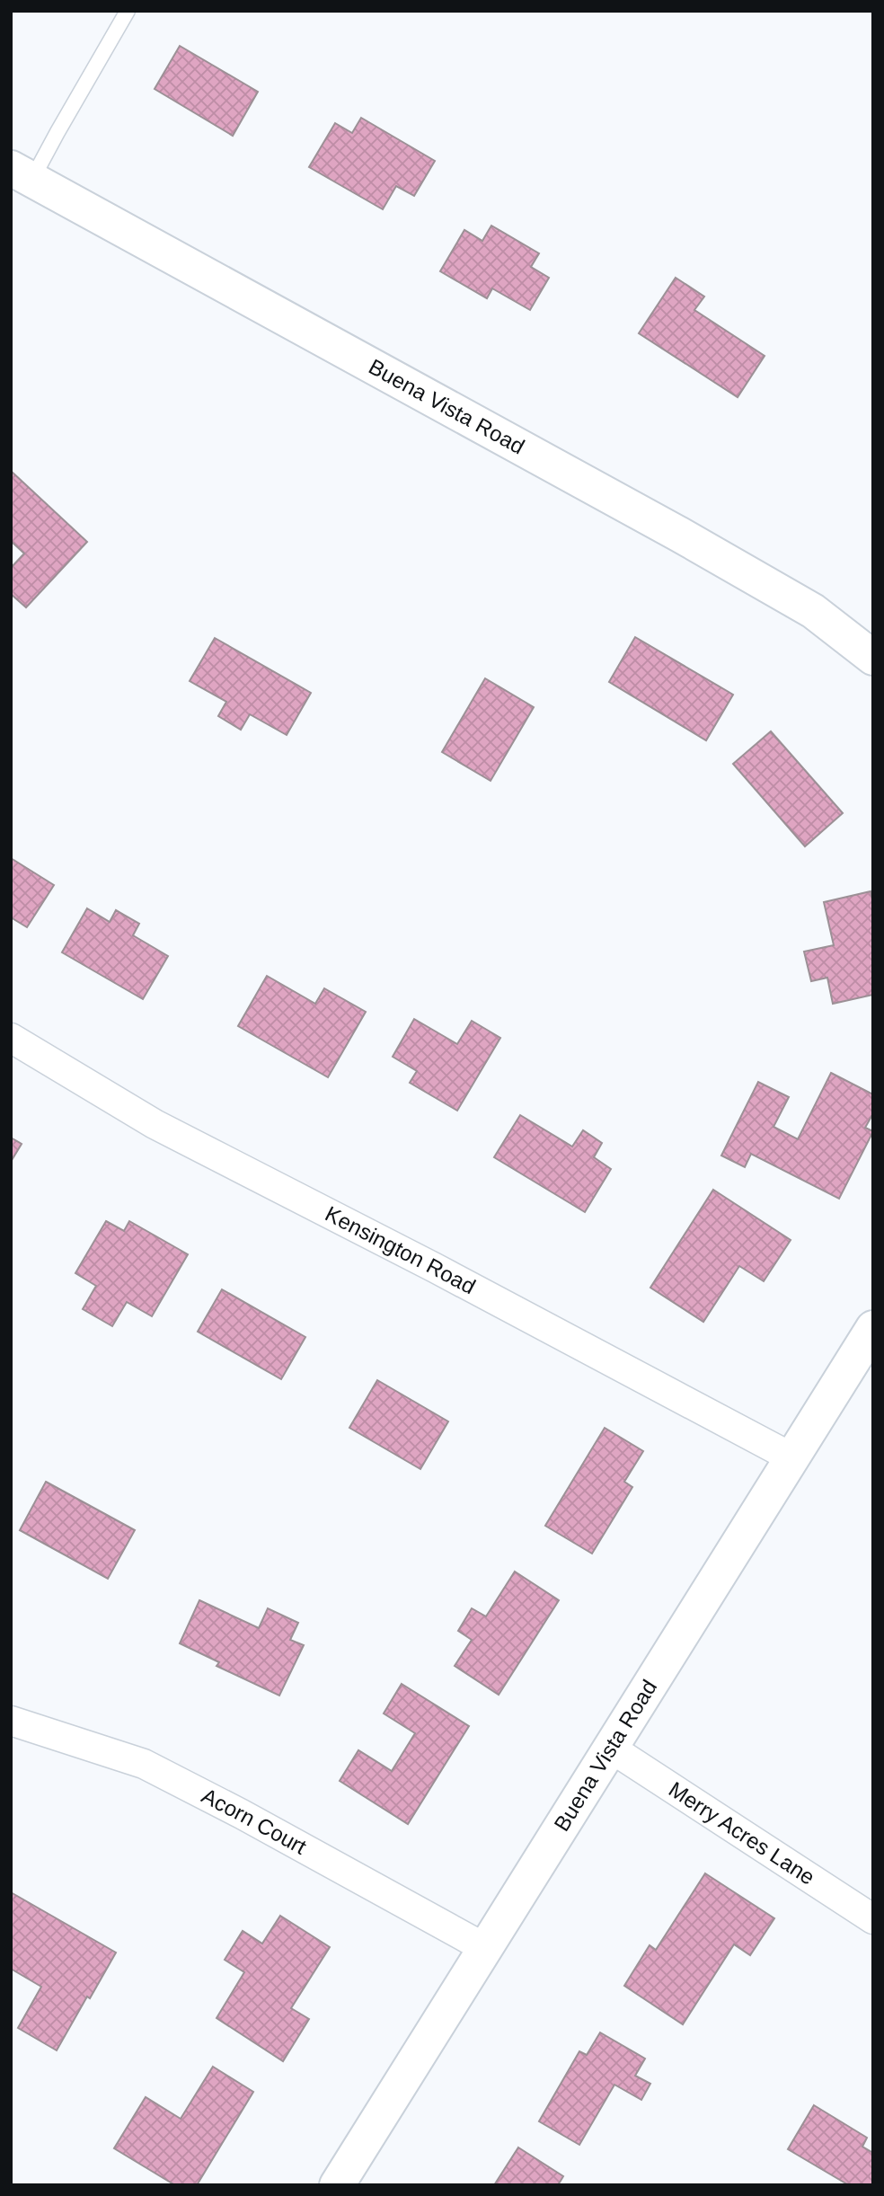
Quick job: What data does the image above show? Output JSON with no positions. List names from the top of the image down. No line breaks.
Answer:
{"streets":{"street":["Buena Vista Road","Kensington Road","Acorn Court","Merry Acres Lane"]},"crossings":[["Buena Vista Road","Kensington Road"],["Buena Vista Road","Acorn Court"],["Buena Vista Road","Merry Acres Lane"]]}
